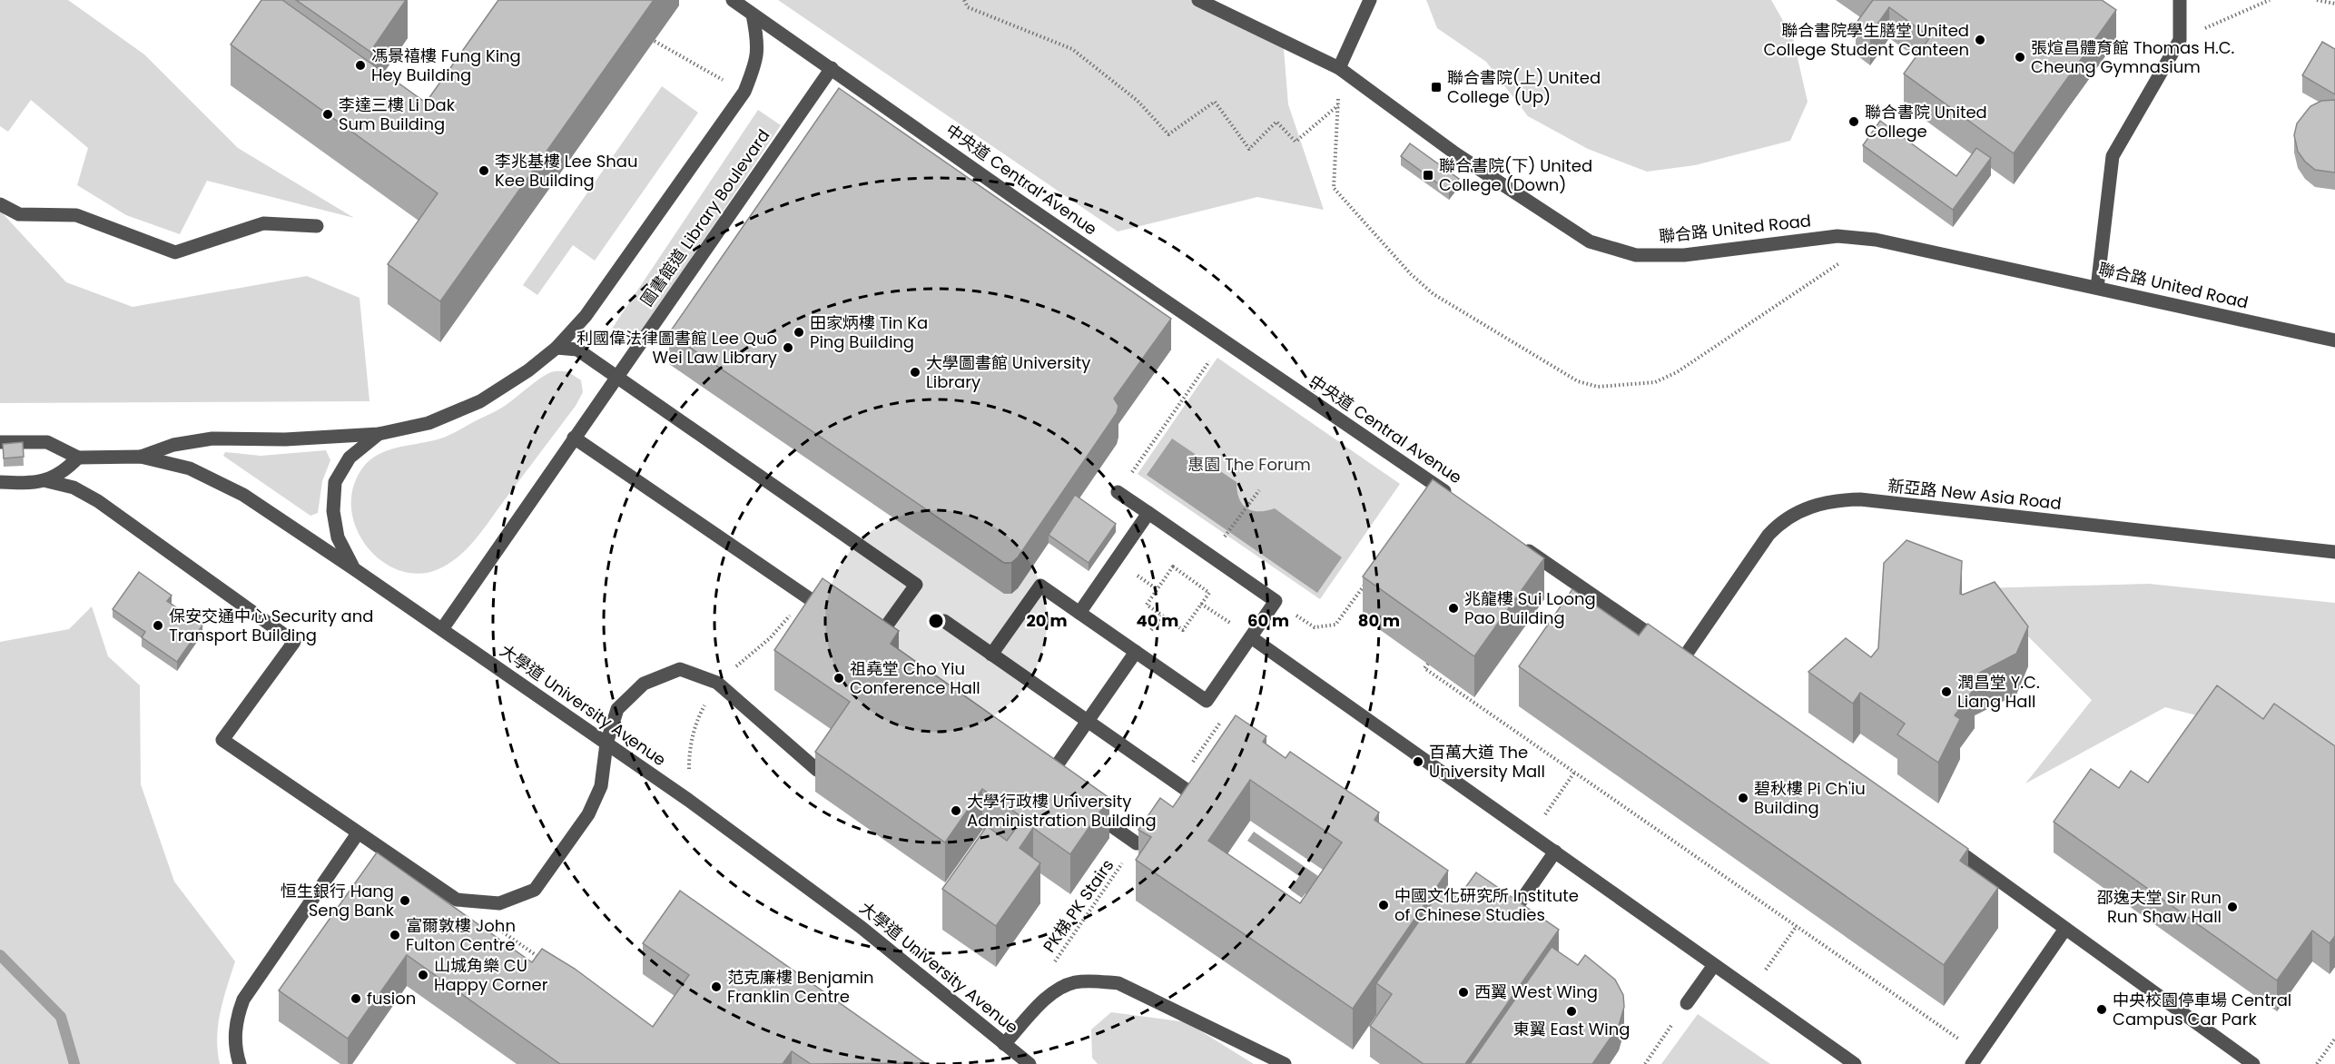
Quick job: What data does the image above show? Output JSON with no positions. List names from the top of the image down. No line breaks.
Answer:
{"streets":{"street":["中央道 Central Avenue","圖書館道 Library Boulevard","聯合路 United Road","新亞路 New Asia Road","大學道 University Avenue"],"path":["PK梯 PK Stairs"]},"crossings":[["中央道 Central Avenue","圖書館道 Library Boulevard"],["圖書館道 Library Boulevard","大學道 University Avenue"]],"parks":["惠園 The Forum"],"places":{"other":["聯合書院學生膳堂 United College Student Canteen","張煊昌體育館 Thomas H.C. Cheung Gymnasium","馮景禧樓 Fung King Hey Building","李達三樓 Li Dak Sum Building","聯合書院 United College","李兆基樓 Lee Shau Kee Building","田家炳樓 Tin Ka Ping Building","利國偉法律圖書館 Lee Quo Wei Law Library","大學圖書館 University Library","兆龍樓 Sui Loong Pao Building","保安交通中心 Security and Transport Building","祖堯堂 Cho Yiu Conference Hall","潤昌堂 Y.C. Liang Hall","百萬大道 The University Mall","碧秋樓 Pi Ch'iu Building","大學行政樓 University Administration Building","恒生銀行 Hang Seng Bank","中國文化研究所 Institute of Chinese Studies","邵逸夫堂 Sir Run Run Shaw Hall","富爾敦樓 John Fulton Centre","山城角樂 CU Happy Corner","范克廉樓 Benjamin Franklin Centre","西翼 West Wing","fusion","中央校園停車場 Central Campus Car Park","東翼 East Wing"],"transit":["聯合書院(上) United College (Up)","聯合書院(下) United College (Down)"]},"rings":["20 m","40 m","60 m","80 m"]}
